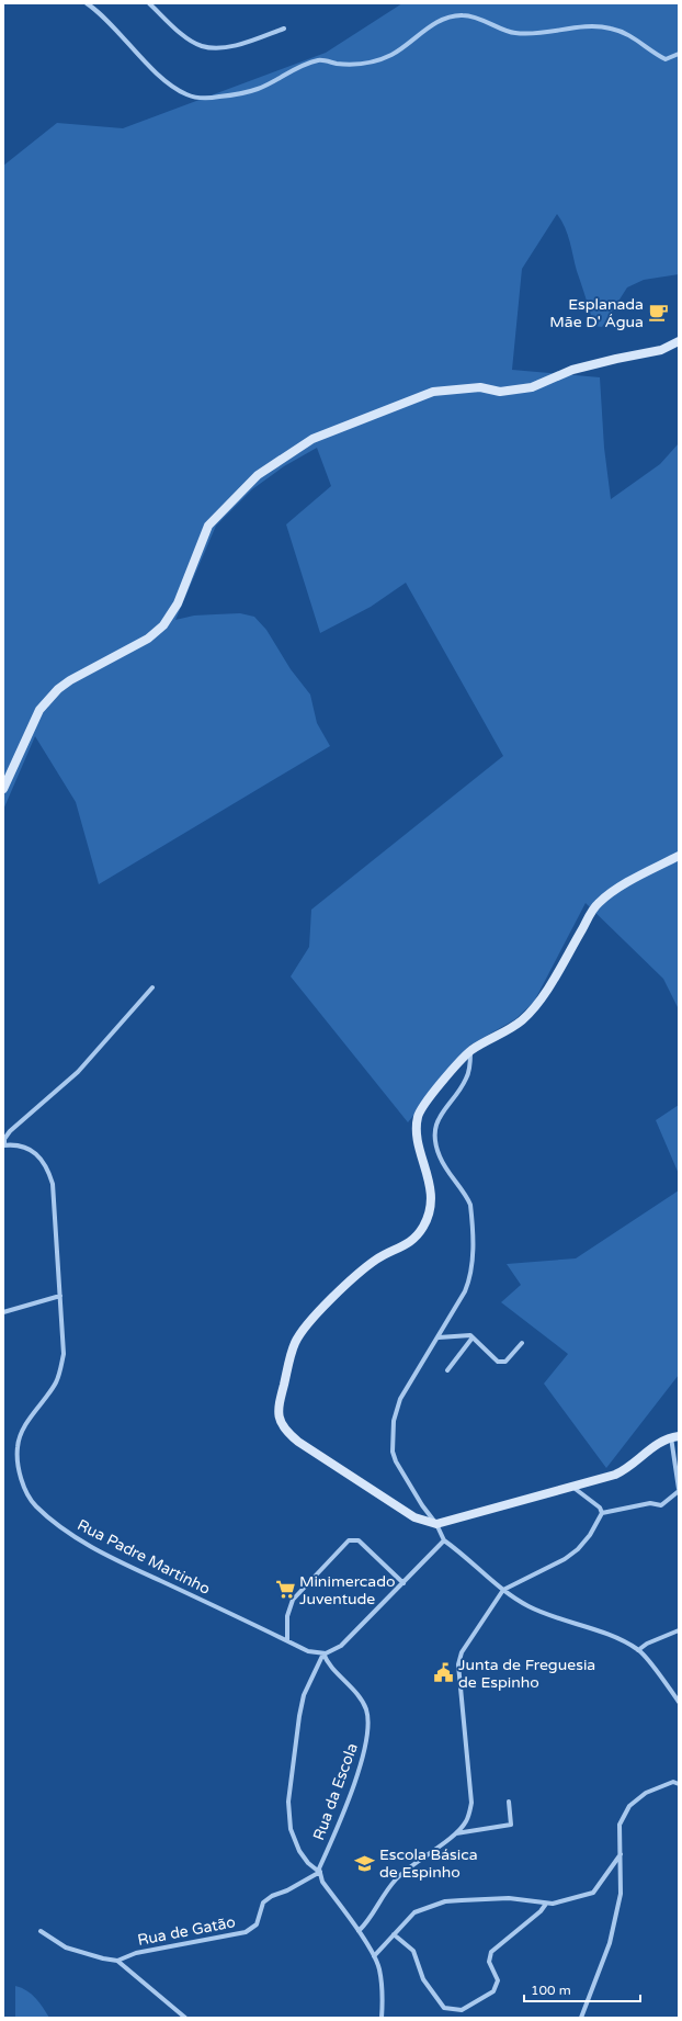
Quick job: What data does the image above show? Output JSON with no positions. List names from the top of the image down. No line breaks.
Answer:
{"streets":{"street":["Rua Padre Martinho","Rua da Escola","Rua de Gatão"]},"crossings":[["Rua Padre Martinho","Rua da Escola"],["Rua da Escola","Rua de Gatão"]],"places":{"cafe":["Esplanada Mãe D' Água"],"supermarket":["Minimercado Juventude"],"public building":["Junta de Freguesia de Espinho"],"school or university":["Escola Básica de Espinho"]},"scale_bar":"100 m"}
